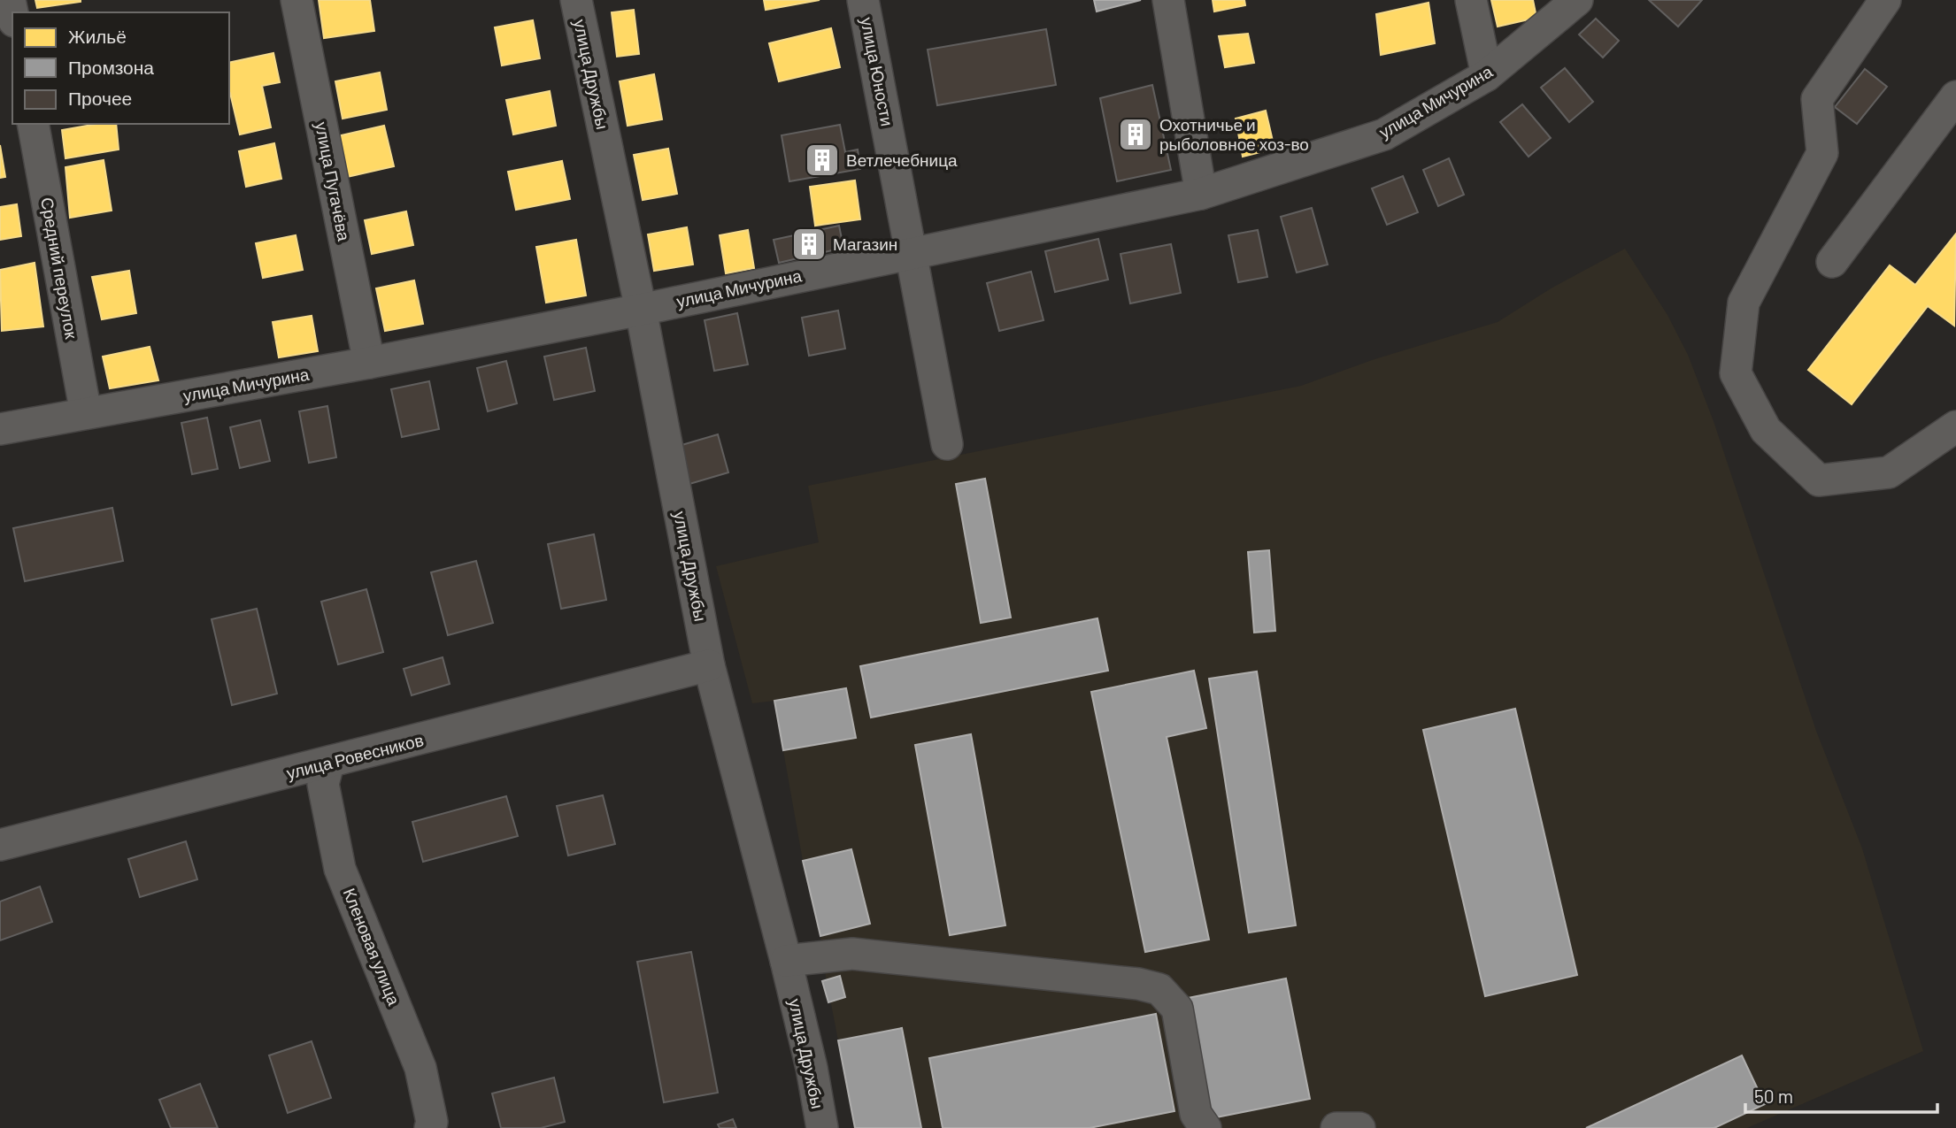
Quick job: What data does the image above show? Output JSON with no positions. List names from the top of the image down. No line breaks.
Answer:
{"streets":{"street":["улица Юности","улица Дружбы","улица Мичурина","улица Пугачёва","Средний переулок","улица Ровесников","Кленовая улица"]},"crossings":[["улица Юности","улица Мичурина"],["улица Дружбы","улица Мичурина"],["улица Дружбы","улица Ровесников"],["улица Мичурина","улица Пугачёва"],["улица Мичурина","Средний переулок"],["улица Ровесников","Кленовая улица"]],"places":{"building":["Охотничье и рыболовное хоз-во","Ветлечебница","Магазин"]},"legend":["Жильё","Промзона","Прочее"],"scale_bar":"50 m"}
